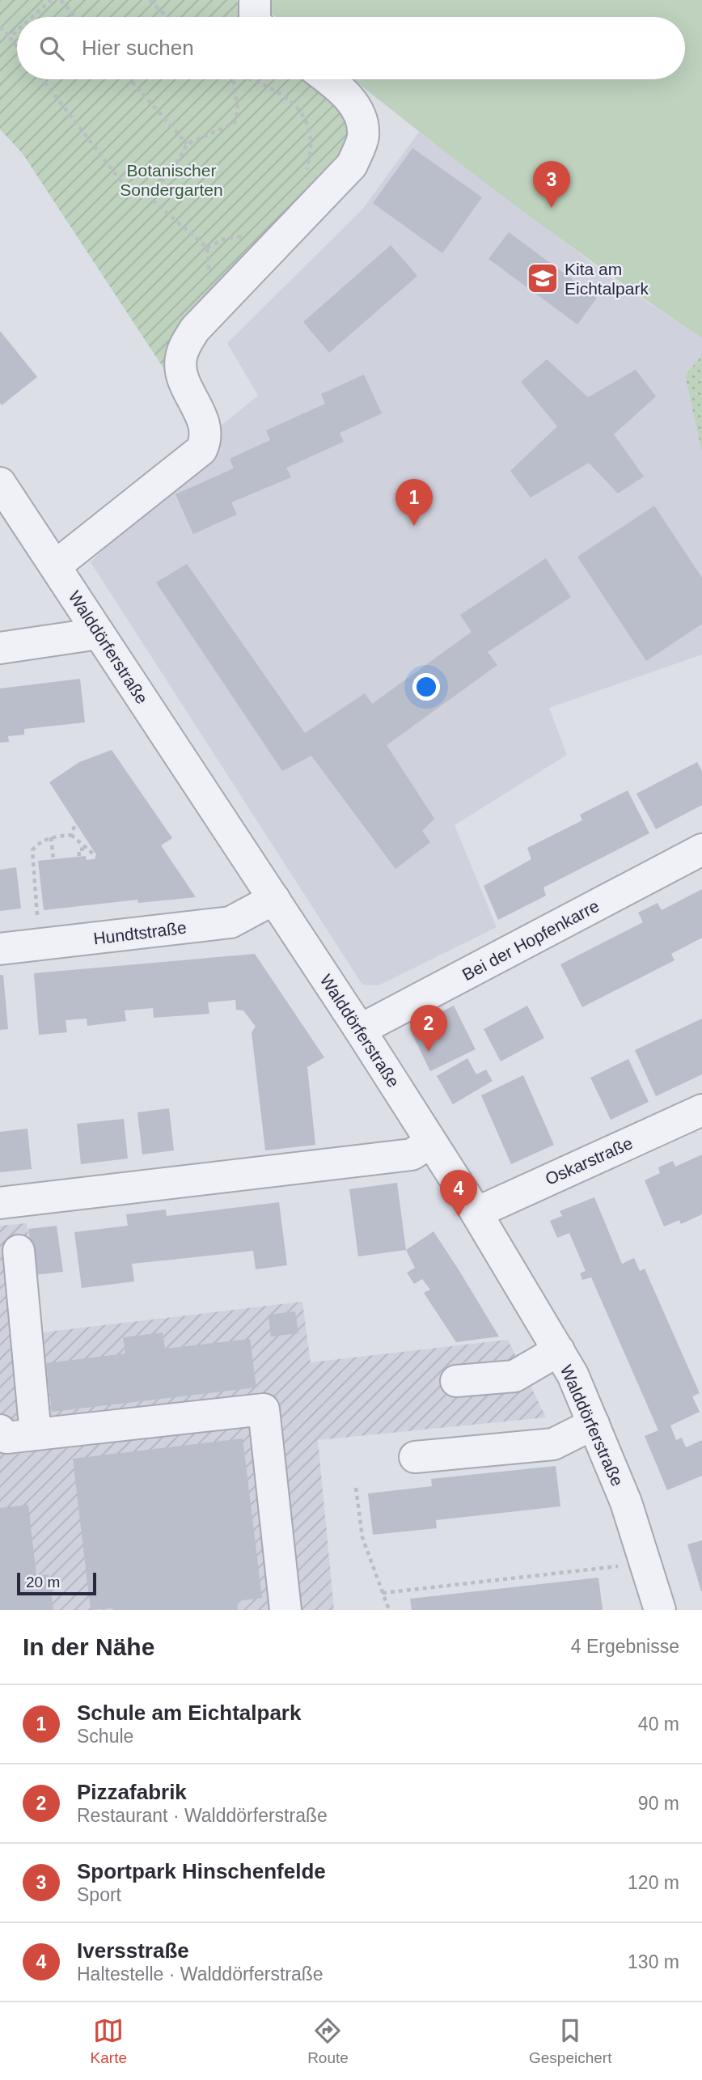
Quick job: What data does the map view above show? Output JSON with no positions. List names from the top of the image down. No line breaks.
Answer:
{"streets":{"street":["Walddörferstraße","Hundtstraße","Bei der Hopfenkarre","Oskarstraße"]},"crossings":[["Walddörferstraße","Hundtstraße"],["Walddörferstraße","Bei der Hopfenkarre"],["Walddörferstraße","Oskarstraße"]],"parks":["Botanischer Sondergarten"],"places":{"school or university":["Kita am Eichtalpark"]},"scale_bar":"20 m","page":{"search":"Hier suchen","pins":["3","1","2","4"],"scale":"20 m","heading":["In der Nähe","4 Ergebnisse"],"list":[{"mark":"1","name":"Schule am Eichtalpark","note":"Schule","value":"40 m"},{"mark":"2","name":"Pizzafabrik","note":"Restaurant · Walddörferstraße","value":"90 m"},{"mark":"3","name":"Sportpark Hinschenfelde","note":"Sport","value":"120 m"},{"mark":"4","name":"Iversstraße","note":"Haltestelle · Walddörferstraße","value":"130 m"}],"nav":["Karte","Route","Gespeichert"]}}
